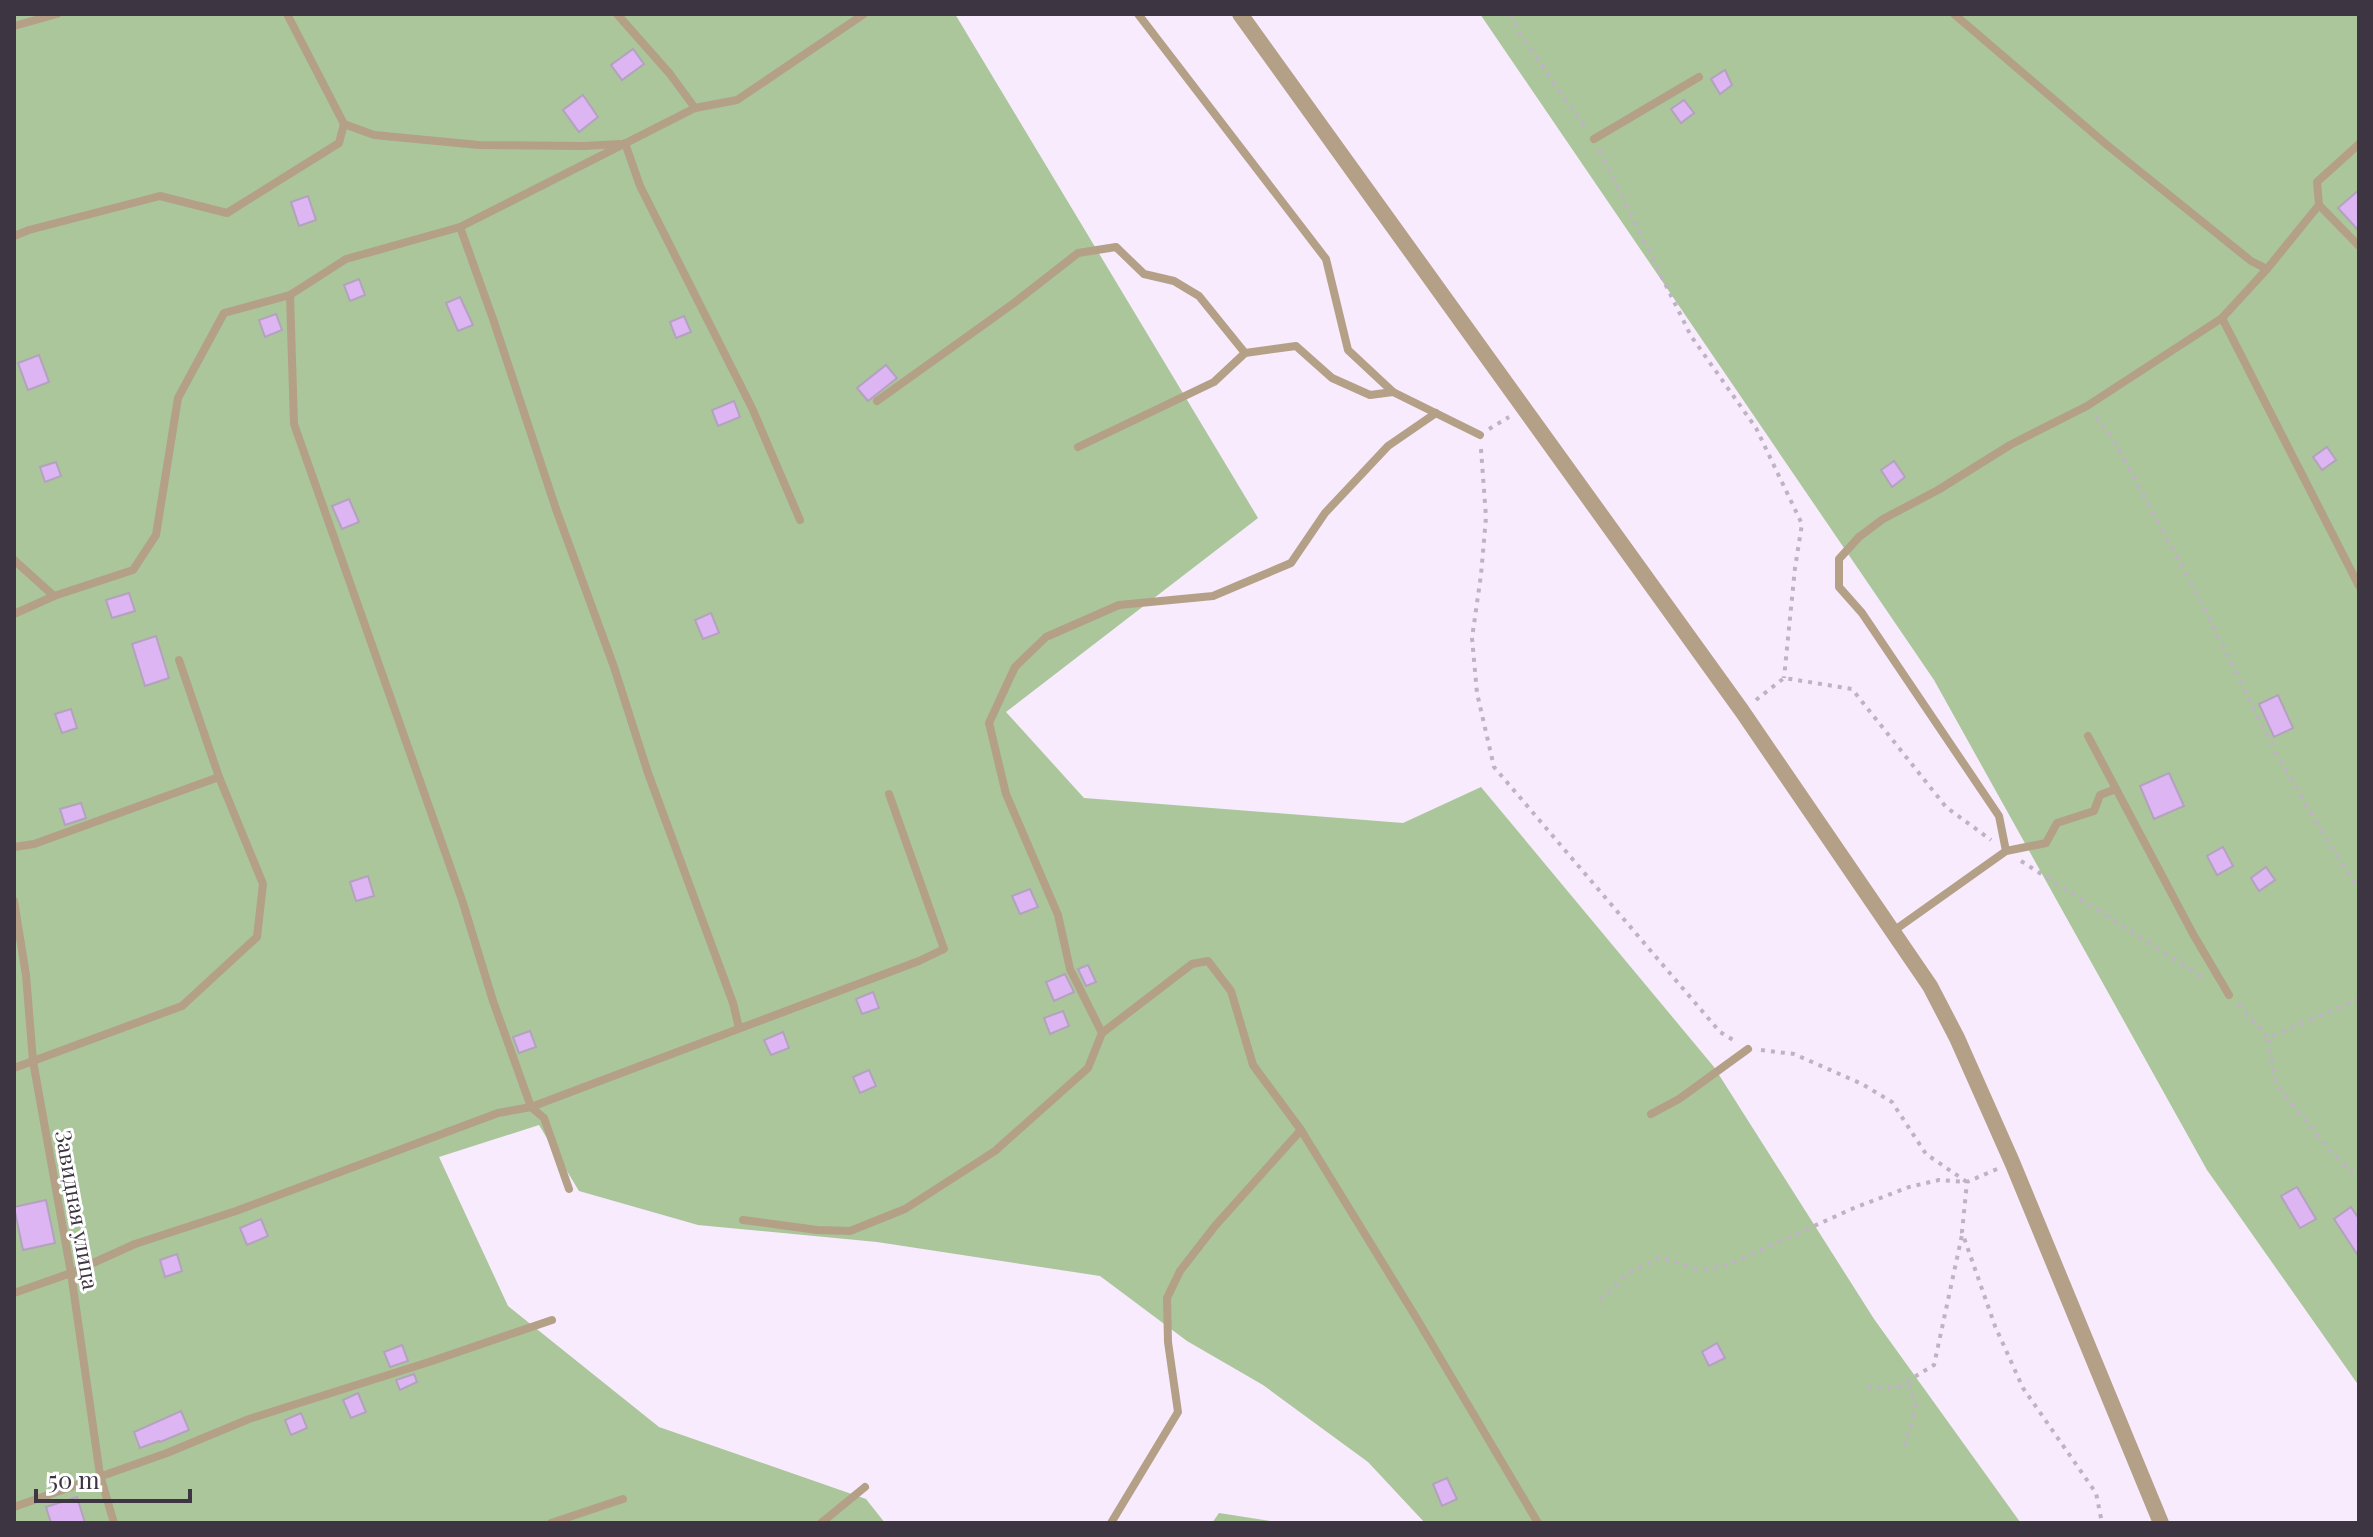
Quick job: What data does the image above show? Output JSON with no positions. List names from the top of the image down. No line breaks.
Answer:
{"streets":{"lane":["Завидная улица"]},"scale_bar":"50 m"}
